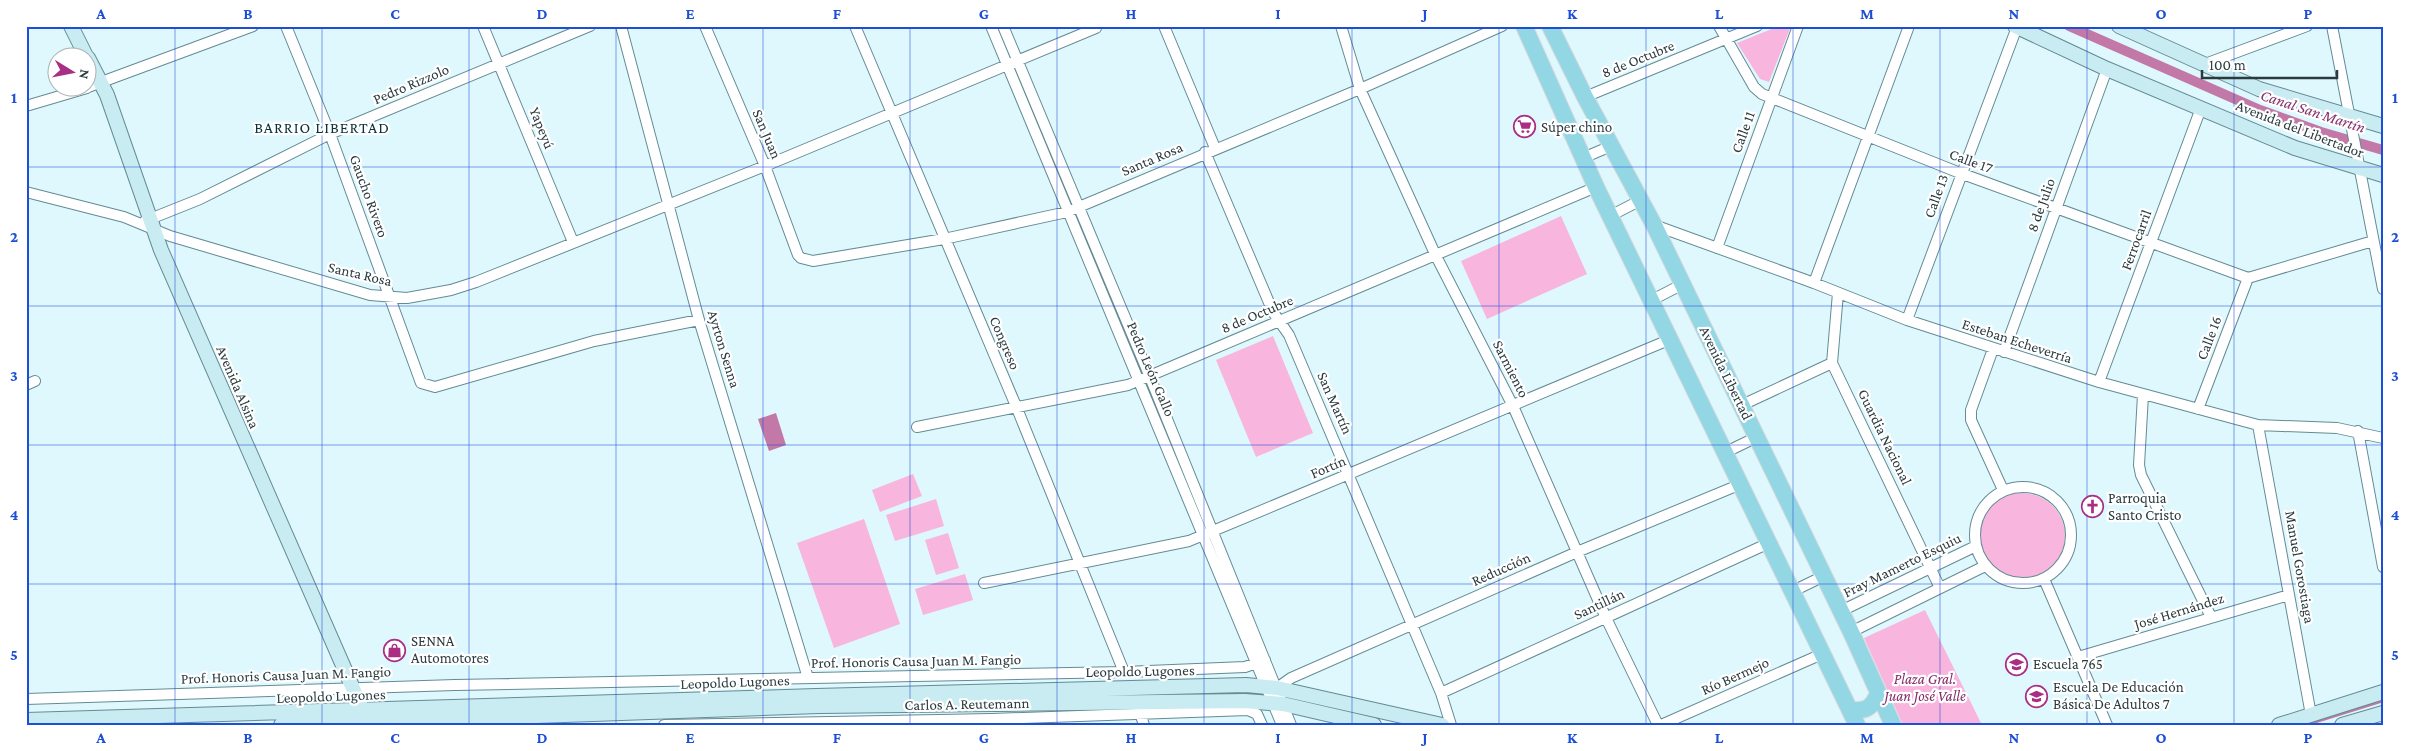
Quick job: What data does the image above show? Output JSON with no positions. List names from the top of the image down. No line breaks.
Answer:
{"streets":{"main road":["Avenida del Libertador","Avenida Libertad","Avenida Alsina","Leopoldo Lugones"],"street":["8 de Octubre","Pedro Rizzolo","Yapeyú","Calle 11","San Juan","Santa Rosa","Calle 17","Gaucho Rivero","Calle 13","8 de Julio","Ferrocarril","Calle 16","Esteban Echeverría","Congreso","Ayrton Senna","Pedro León Gallo","Sarmiento","San Martín","Guardia Nacional","Fortín","Fray Mamerto Esquiu","Manuel Gorostiaga","Reducción","Santillán","José Hernández","Prof. Honoris Causa Juan M. Fangio","Río Bermejo","Carlos A. Reutemann"]},"crossings":[["8 de Octubre","Calle 17"],["8 de Octubre","Congreso"],["8 de Octubre","Pedro León Gallo"],["8 de Octubre","Sarmiento"],["8 de Octubre","Avenida Libertad"],["8 de Octubre","San Martín"],["Pedro Rizzolo","Yapeyú"],["Pedro Rizzolo","Santa Rosa"],["Pedro Rizzolo","Gaucho Rivero"],["Pedro Rizzolo","Avenida Alsina"],["Yapeyú","Santa Rosa"],["Avenida del Libertador","Calle 13"],["Avenida del Libertador","8 de Julio"],["Avenida del Libertador","Ferrocarril"],["Calle 11","Calle 17"],["Calle 11","Esteban Echeverría"],["San Juan","Santa Rosa"],["Santa Rosa","Gaucho Rivero"],["Santa Rosa","Congreso"],["Santa Rosa","Ayrton Senna"],["Santa Rosa","Pedro León Gallo"],["Santa Rosa","Sarmiento"],["Santa Rosa","Avenida Alsina"],["Santa Rosa","San Martín"],["Calle 17","Calle 13"],["Calle 17","8 de Julio"],["Calle 17","Ferrocarril"],["Calle 17","Calle 16"],["Gaucho Rivero","Ayrton Senna"],["Calle 13","Esteban Echeverría"],["8 de Julio","Esteban Echeverría"],["Ferrocarril","Esteban Echeverría"],["Calle 16","Esteban Echeverría"],["Esteban Echeverría","Avenida Libertad"],["Esteban Echeverría","Manuel Gorostiaga"],["Congreso","Fortín"],["Congreso","Prof. Honoris Causa Juan M. Fangio"],["Ayrton Senna","Prof. Honoris Causa Juan M. Fangio"],["Pedro León Gallo","Fortín"],["Pedro León Gallo","Reducción"],["Pedro León Gallo","Prof. Honoris Causa Juan M. Fangio"],["Pedro León Gallo","Leopoldo Lugones"],["Sarmiento","Fortín"],["Sarmiento","Reducción"],["Sarmiento","Santillán"],["Sarmiento","Río Bermejo"],["Avenida Libertad","Fray Mamerto Esquiu"],["Avenida Alsina","Prof. Honoris Causa Juan M. Fangio"],["Avenida Alsina","Leopoldo Lugones"],["San Martín","Fortín"],["San Martín","Reducción"],["San Martín","Santillán"],["Guardia Nacional","Fray Mamerto Esquiu"],["Manuel Gorostiaga","José Hernández"],["Reducción","Leopoldo Lugones"]],"districts":["BARRIO LIBERTAD"],"water":["Canal San Martín"],"parks":["Plaza Gral. Juan José Valle"],"places":{"supermarket":["Súper chino"],"church":["Parroquia Santo Cristo"],"shop":["SENNA Automotores"],"school or university":["Escuela 765","Escuela De Educación Básica De Adultos 7"]},"scale_bar":"100 m","north":"right","grid":{"columns":["A","B","C","D","E","F","G","H","I","J","K","L","M","N","O","P"],"rows":["1","2","3","4","5"]}}
